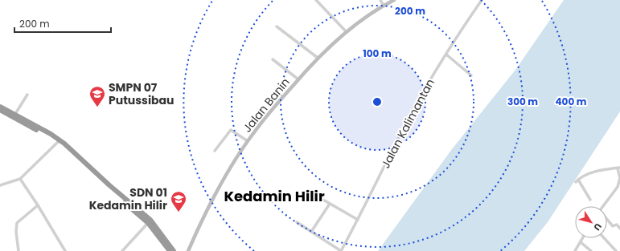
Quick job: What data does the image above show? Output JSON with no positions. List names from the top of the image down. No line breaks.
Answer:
{"streets":{"street":["Jalan Banin","Jalan Kalimantan"]},"districts":["Kedamin Hilir"],"places":{"school or university":["SMPN 07 Putussibau","SDN 01 Kedamin Hilir"]},"scale_bar":"200 m","north":"bottom right","rings":["200 m","100 m","300 m","400 m"]}
